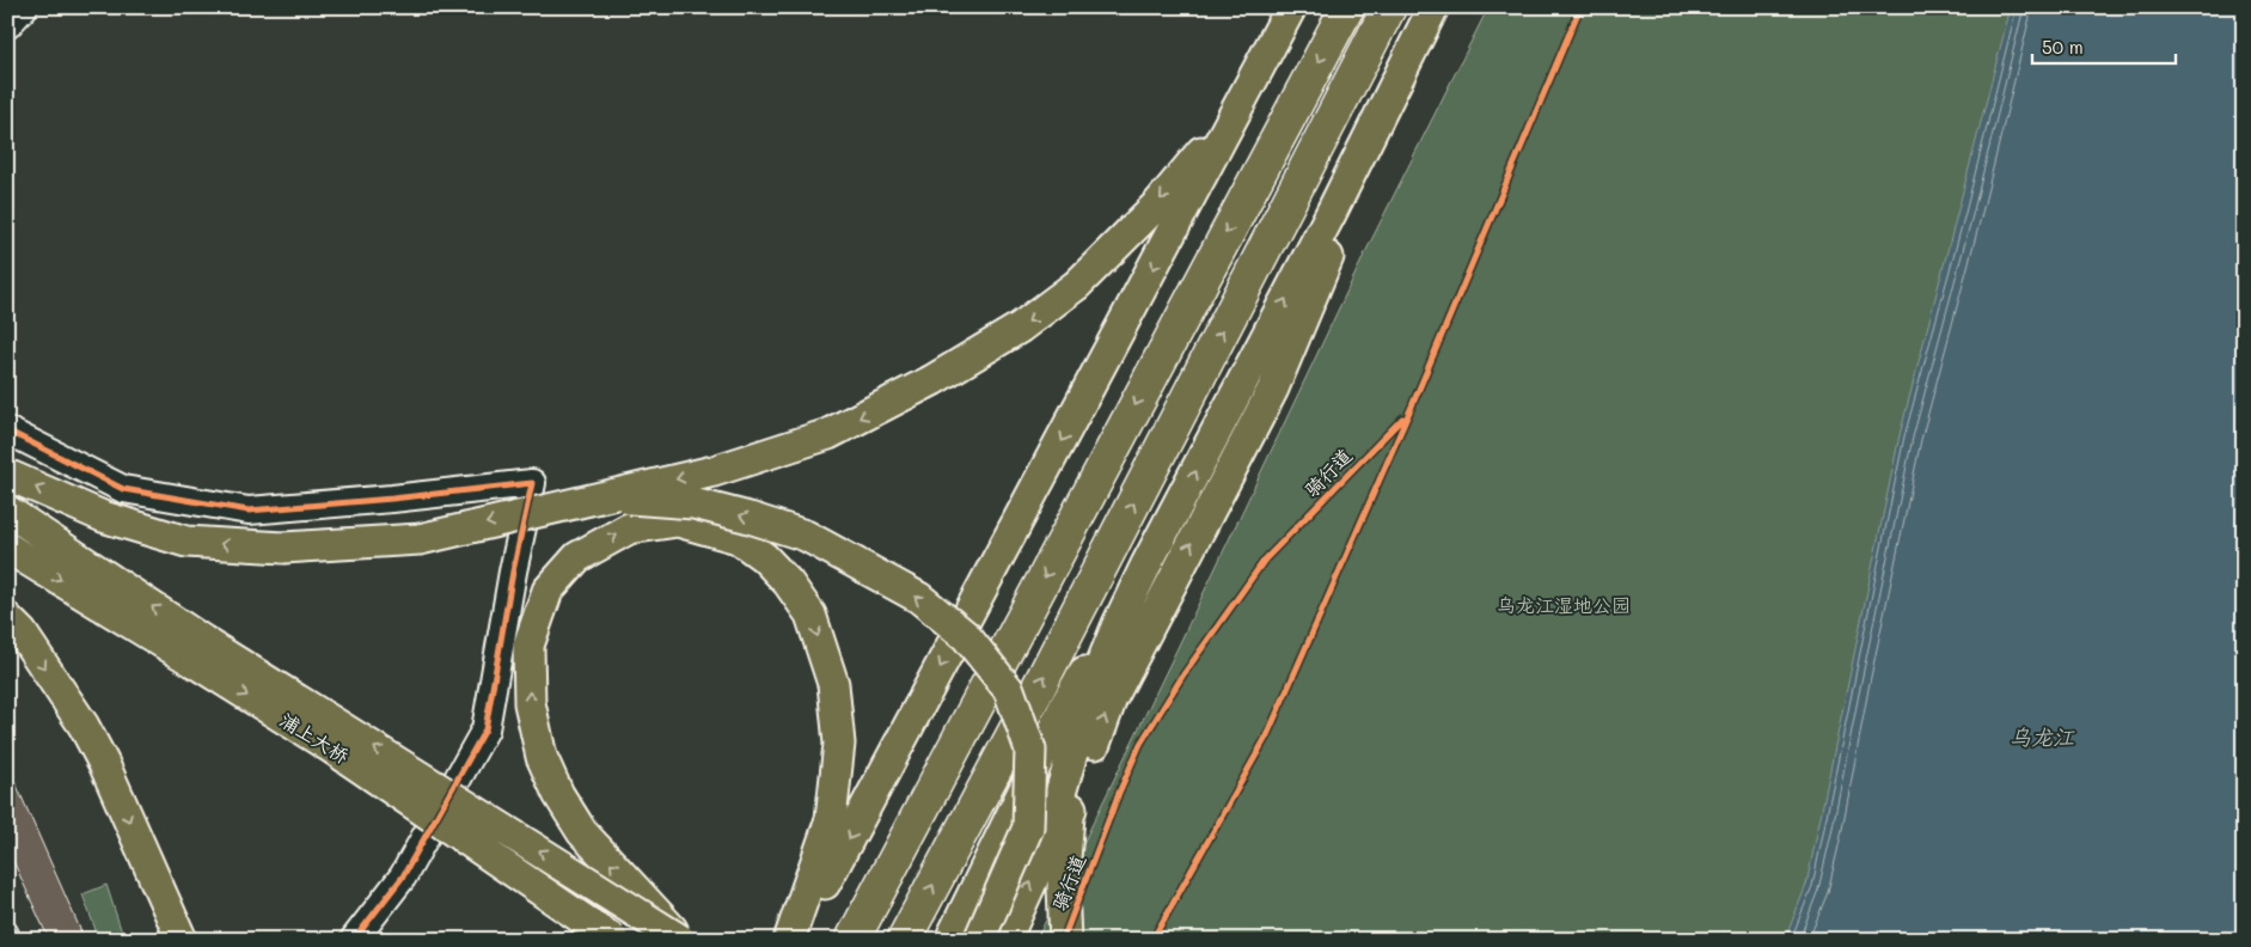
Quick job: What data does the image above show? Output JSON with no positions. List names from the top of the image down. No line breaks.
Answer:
{"streets":{"main road":["浦上大桥"],"cycle path":["骑行道"]},"water":["乌龙江"],"parks":["乌龙江湿地公园"],"scale_bar":"50 m"}
